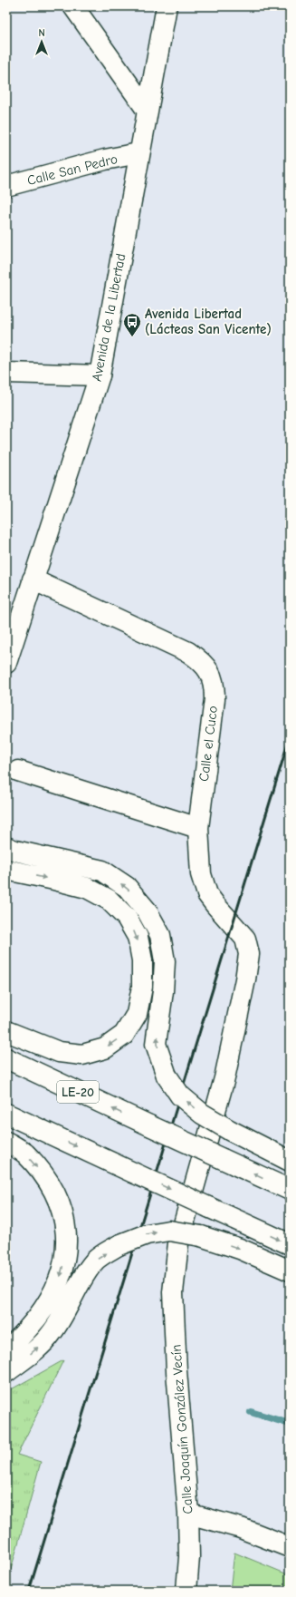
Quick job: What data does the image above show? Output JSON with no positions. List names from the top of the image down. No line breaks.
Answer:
{"streets":{"main road":["Calle San Pedro","Avenida de la Libertad","Calle el Cuco","LE-20","Calle Joaquín González Vecín"]},"crossings":[["Calle San Pedro","Avenida de la Libertad"],["Avenida de la Libertad","Calle el Cuco"],["Calle el Cuco","Calle Joaquín González Vecín"]],"places":{"bus stop":["Avenida Libertad (Lácteas San Vicente)"]},"north":"top"}
